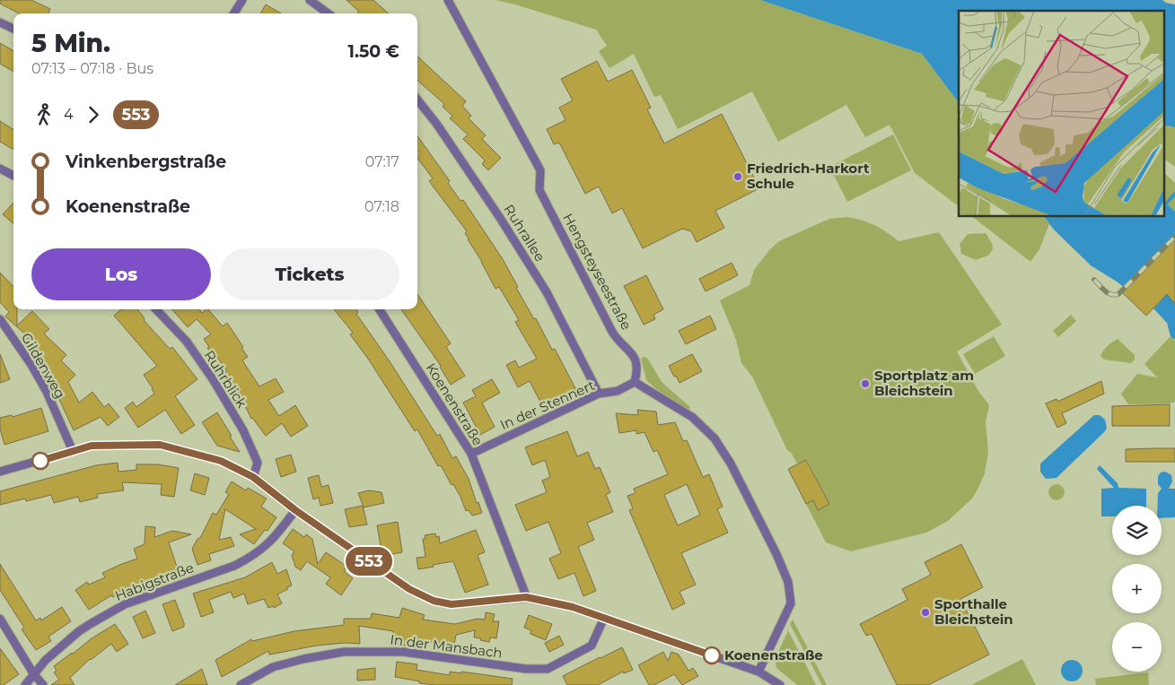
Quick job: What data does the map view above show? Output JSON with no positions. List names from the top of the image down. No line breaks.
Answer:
{"streets":{"street":["Ruhrallee","Hengsteyseestraße","Gildenweg","Ruhrblick","Koenenstraße","In der Stennert","Habigstraße","In der Mansbach"]},"crossings":[["Ruhrallee","In der Stennert"],["Hengsteyseestraße","In der Stennert"],["Koenenstraße","In der Stennert"]],"places":["Friedrich-Harkort Schule","Sportplatz am Bleichstein","Sporthalle Bleichstein","Koenenstraße"],"lines":["bus line 553"],"page":{"on_map":"553","heading":["5 Min.","07:13 – 07:18 · Bus","1.50 €"],"legs":["4","553"],"list":[{"name":"Vinkenbergstraße","value":"07:17"},{"name":"Koenenstraße","value":"07:18"}],"buttons":["Los","Tickets"],"map_buttons":["+","−"]}}
